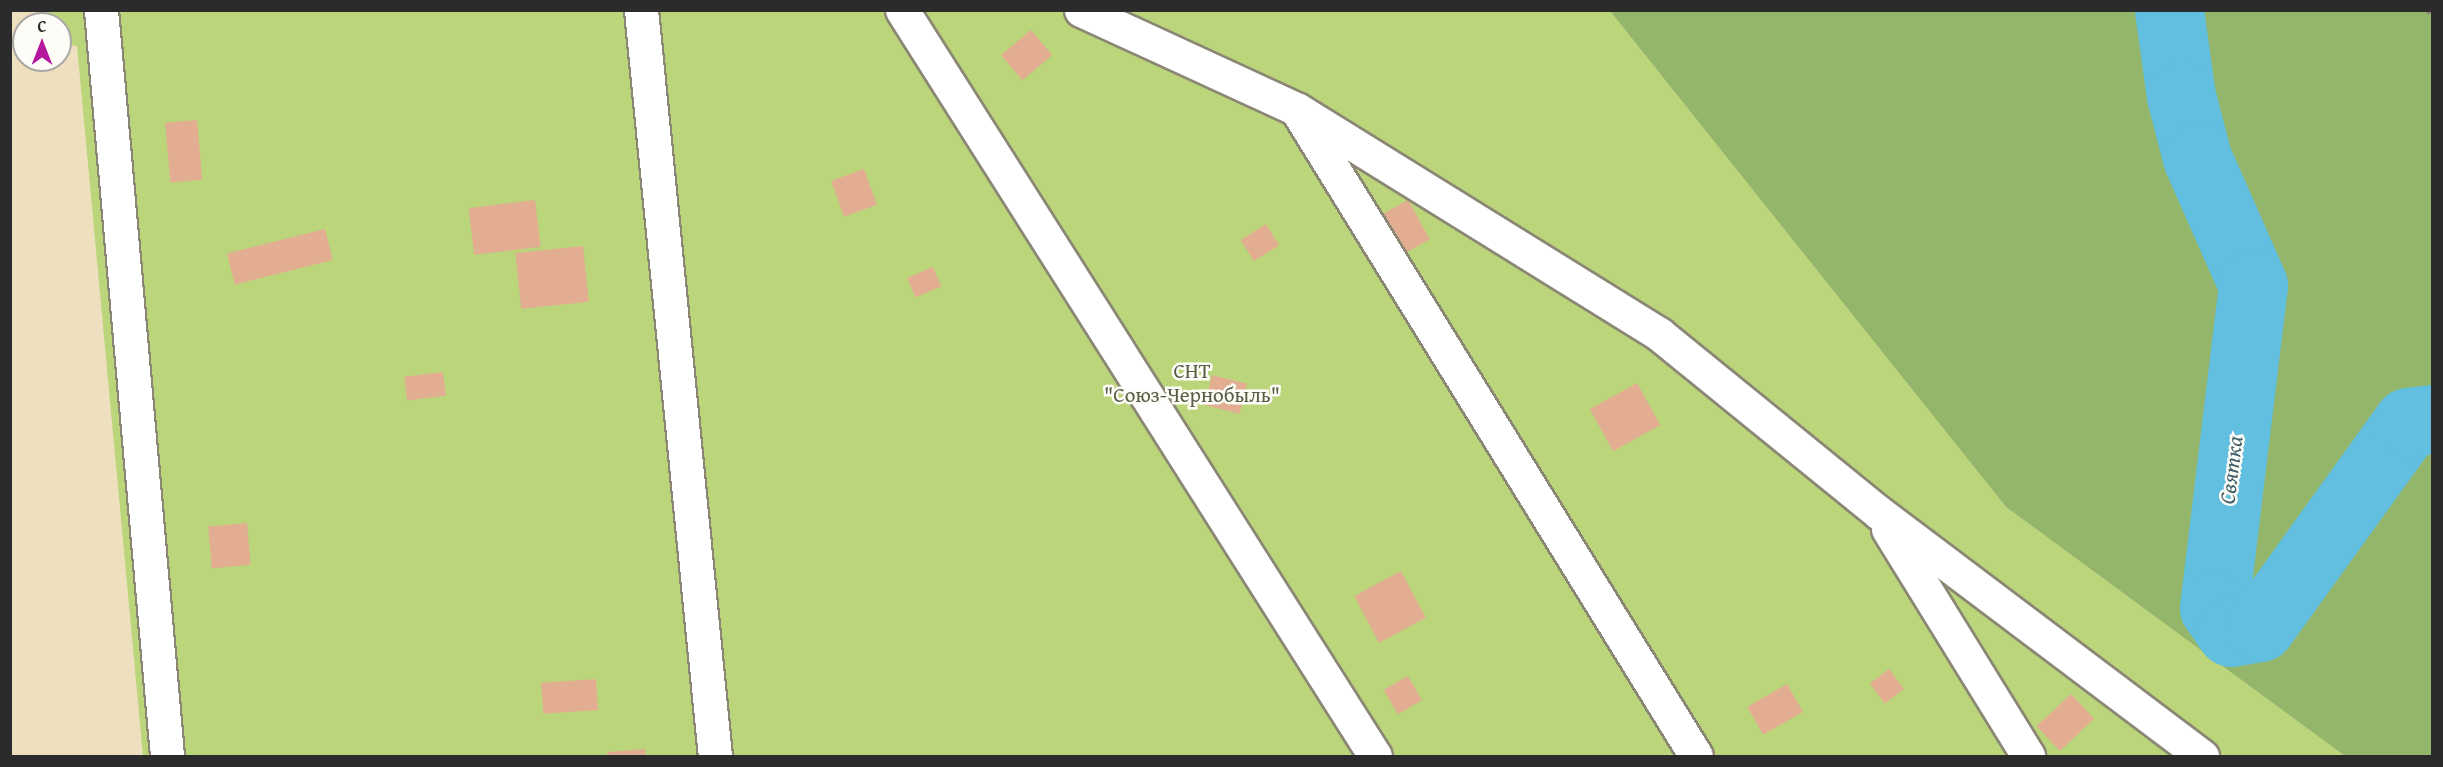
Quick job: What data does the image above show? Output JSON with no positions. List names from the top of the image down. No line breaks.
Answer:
{"water":["Святка"],"parks":["СНТ \"Союз-Чернобыль\""],"north":"top"}
